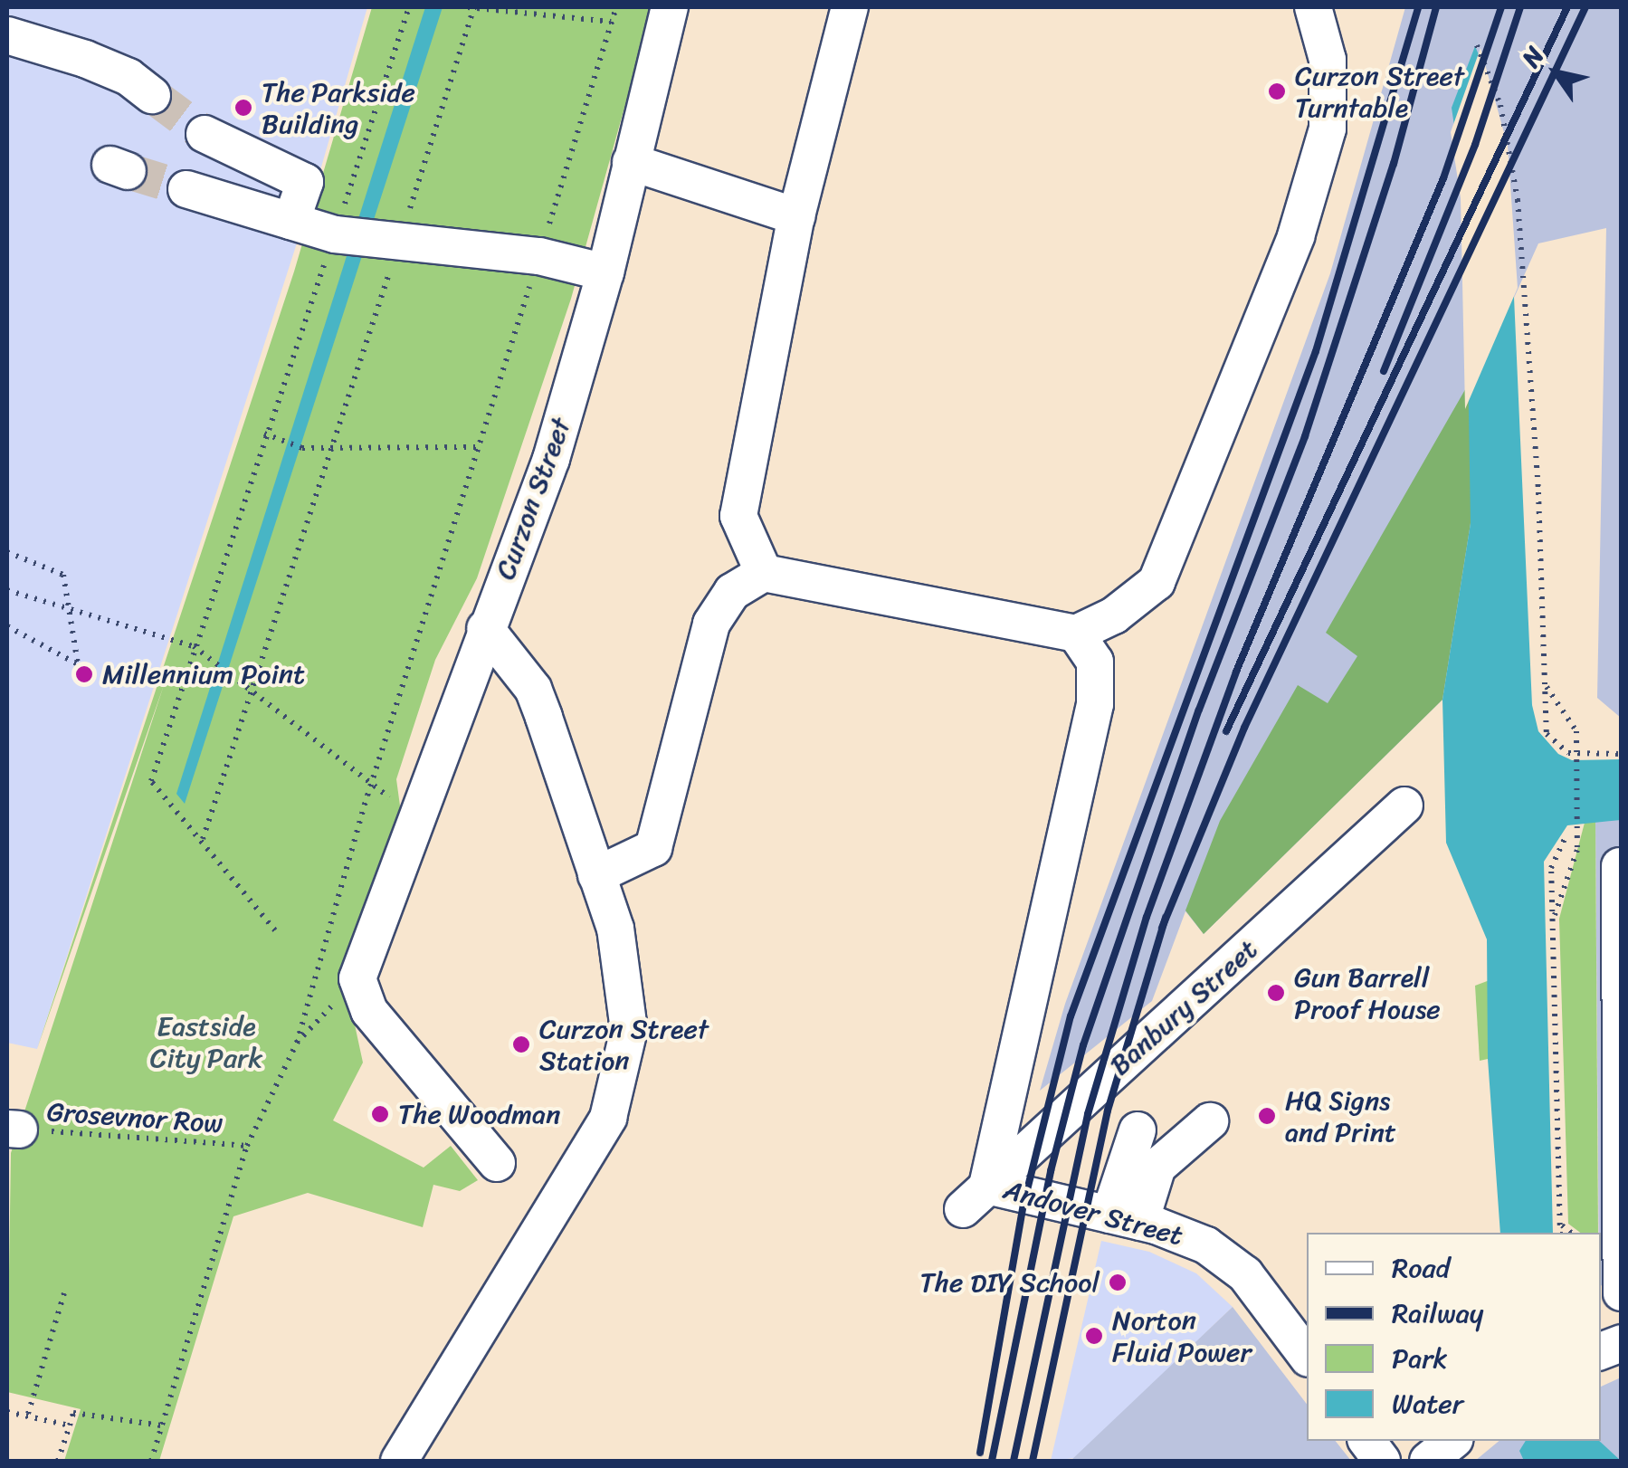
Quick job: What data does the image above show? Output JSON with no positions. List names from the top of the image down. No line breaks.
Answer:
{"streets":{"street":["Curzon Street","Banbury Street","Andover Street"],"path":["Grosevnor Row"]},"crossings":[["Banbury Street","Andover Street"]],"parks":["Eastside City Park"],"places":["Curzon Street Turntable","The Parkside Building","Millennium Point","Gun Barrell Proof House","Curzon Street Station","The Woodman","HQ Signs and Print","The DIY School","Norton Fluid Power"],"legend":["Road","Railway","Park","Water"],"north":"top left"}
